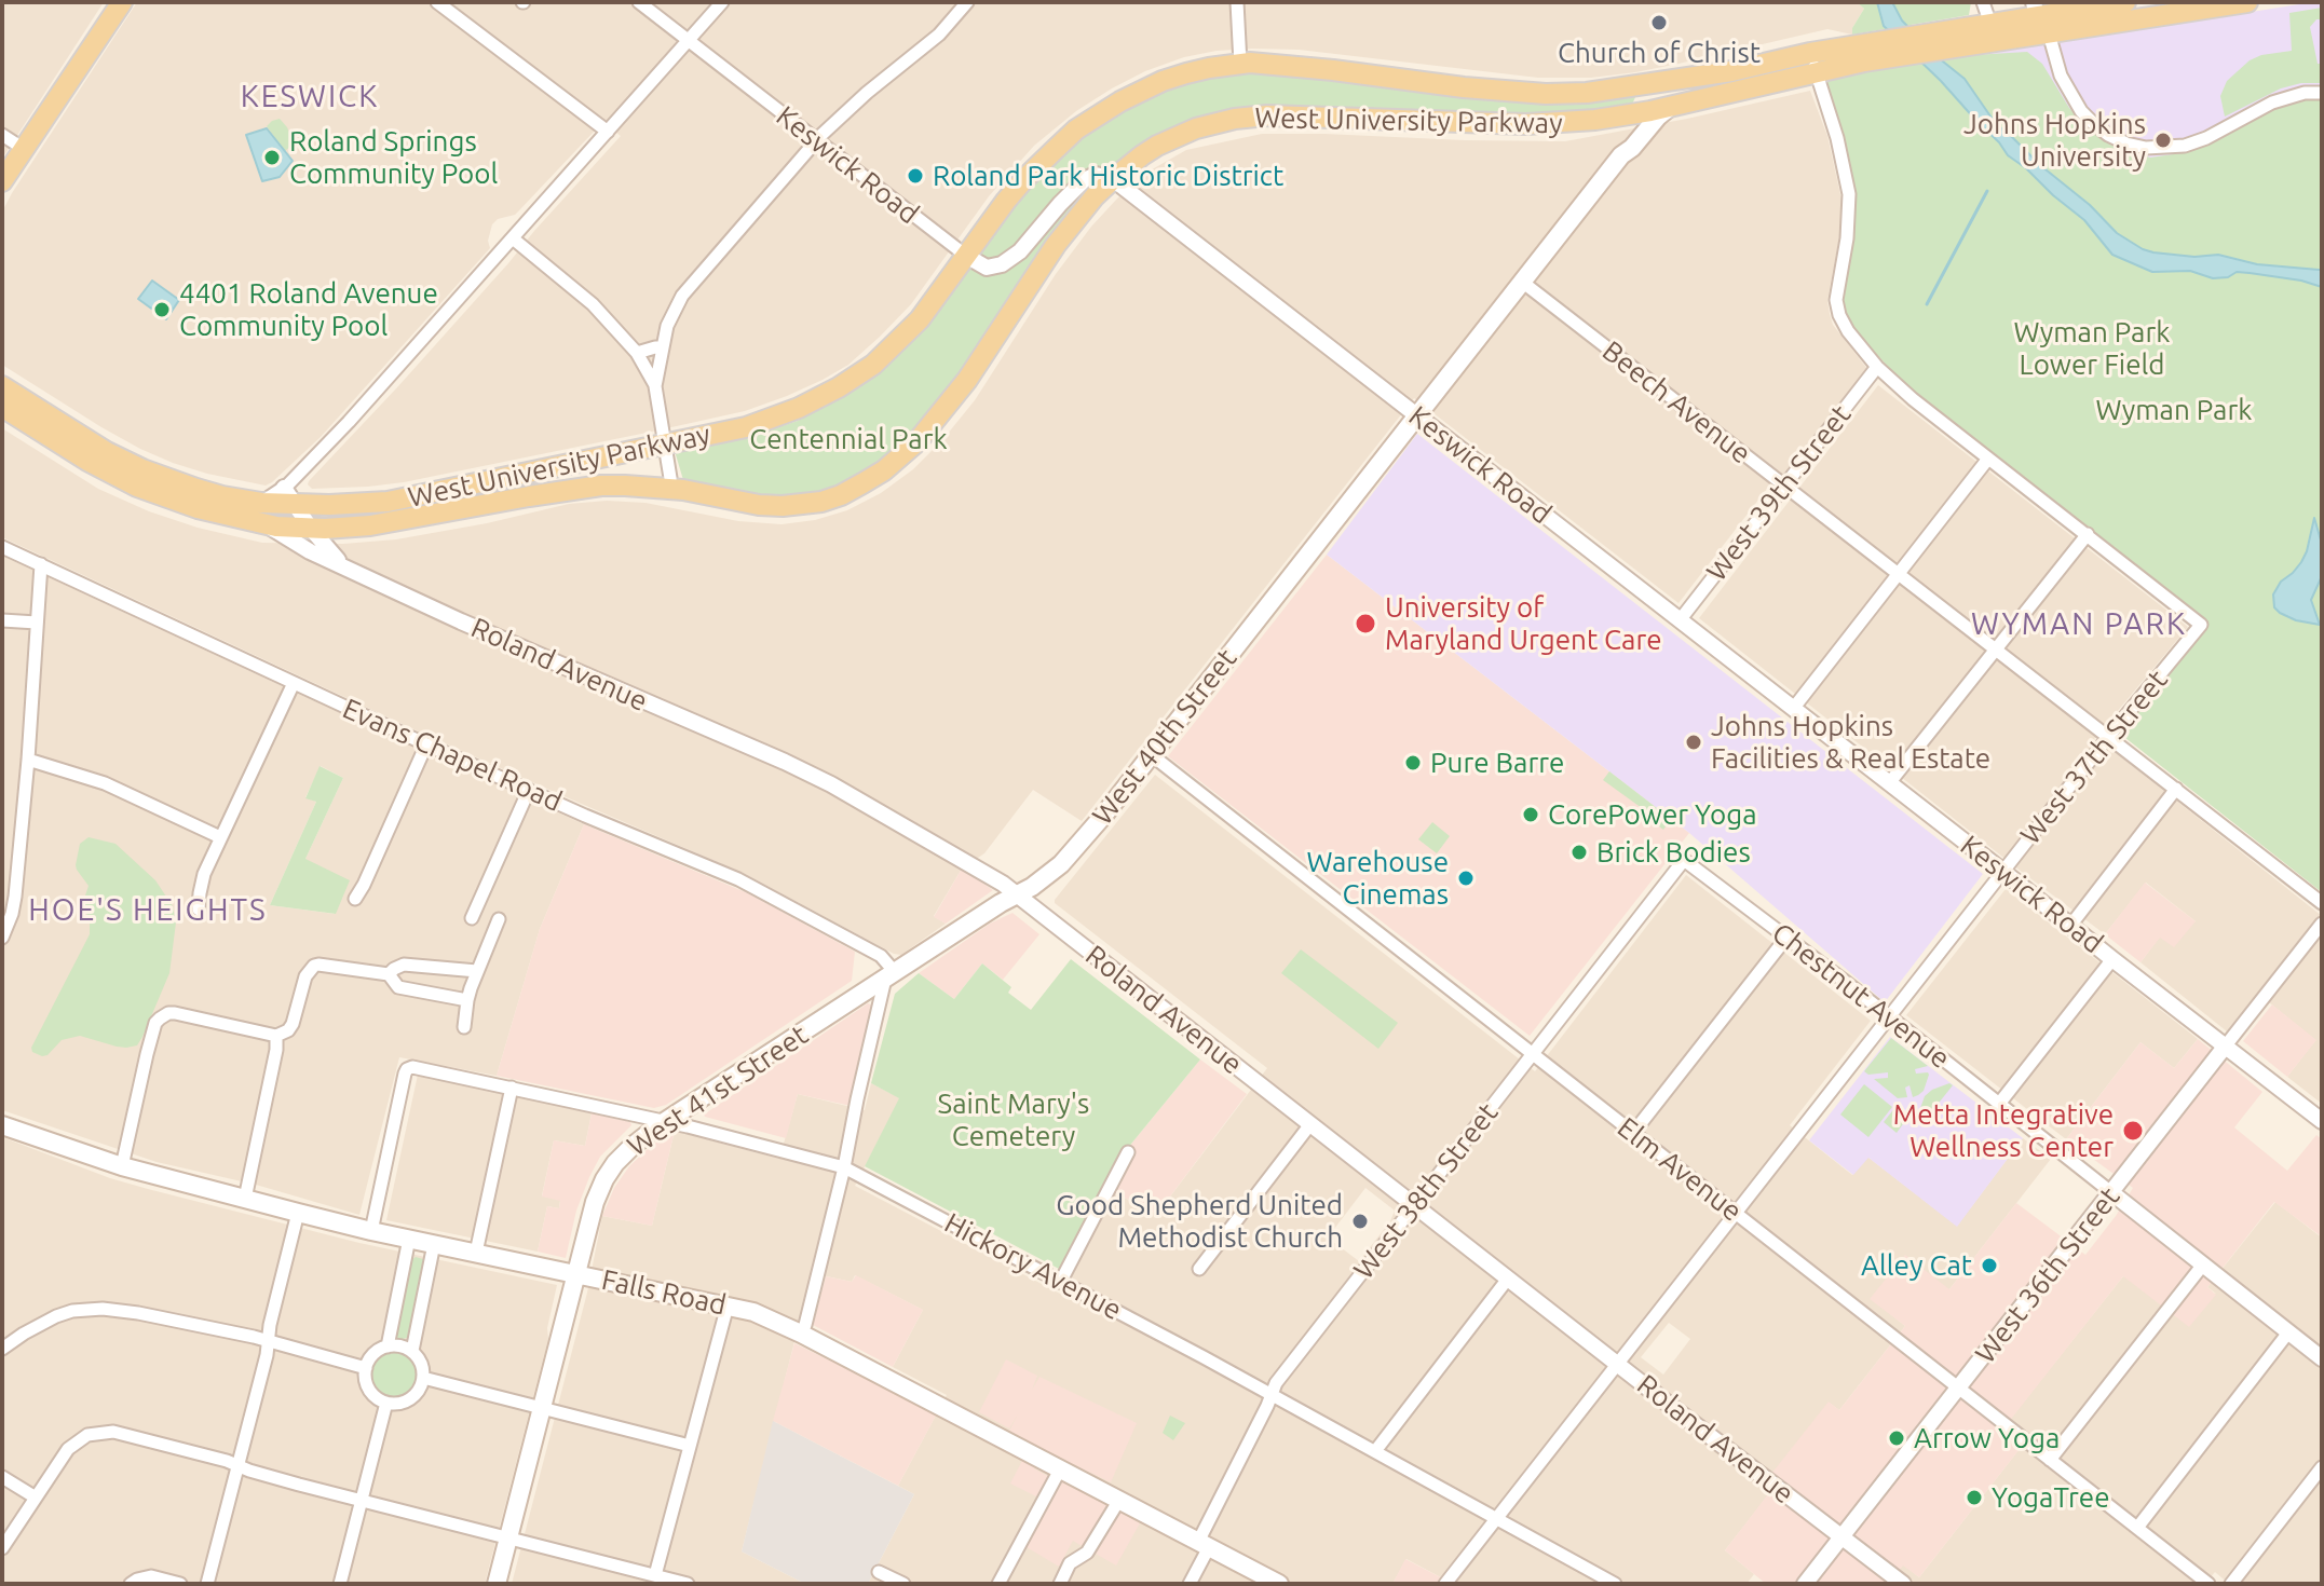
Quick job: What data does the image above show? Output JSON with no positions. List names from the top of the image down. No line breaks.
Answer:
{"streets":{"main road":["West University Parkway","Roland Avenue","West 40th Street","West 41st Street","Falls Road"],"street":["Keswick Road","Beech Avenue","West 39th Street","Evans Chapel Road","West 37th Street","Chestnut Avenue","Elm Avenue","West 38th Street","Hickory Avenue","West 36th Street"]},"crossings":[["West University Parkway","Keswick Road"],["West University Parkway","Roland Avenue"],["West University Parkway","West 40th Street"],["Keswick Road","West 39th Street"],["Keswick Road","West 40th Street"],["Keswick Road","West 37th Street"],["Keswick Road","West 36th Street"],["Beech Avenue","West 39th Street"],["Beech Avenue","West 40th Street"],["Beech Avenue","West 37th Street"],["Roland Avenue","West 40th Street"],["Roland Avenue","West 37th Street"],["Roland Avenue","West 38th Street"],["Roland Avenue","West 36th Street"],["West 40th Street","Evans Chapel Road"],["West 40th Street","West 41st Street"],["West 40th Street","Elm Avenue"],["Evans Chapel Road","West 41st Street"],["West 37th Street","Chestnut Avenue"],["West 37th Street","Elm Avenue"],["West 37th Street","Hickory Avenue"],["Chestnut Avenue","West 38th Street"],["Chestnut Avenue","West 36th Street"],["West 41st Street","Hickory Avenue"],["West 41st Street","Falls Road"],["Elm Avenue","West 38th Street"],["Elm Avenue","West 36th Street"],["West 38th Street","Hickory Avenue"],["West 38th Street","Falls Road"],["Hickory Avenue","Falls Road"]],"districts":["KESWICK","WYMAN PARK","HOE'S HEIGHTS"],"parks":["Wyman Park Lower Field","Wyman Park","Centennial Park","Saint Mary's Cemetery"],"places":["Church of Christ","Johns Hopkins University","Roland Springs Community Pool","Roland Park Historic District","4401 Roland Avenue Community Pool","University of Maryland Urgent Care","Johns Hopkins Facilities & Real Estate","Pure Barre","CorePower Yoga","Brick Bodies","Warehouse Cinemas","Metta Integrative Wellness Center","Good Shepherd United Methodist Church","Alley Cat","Arrow Yoga","YogaTree"]}
